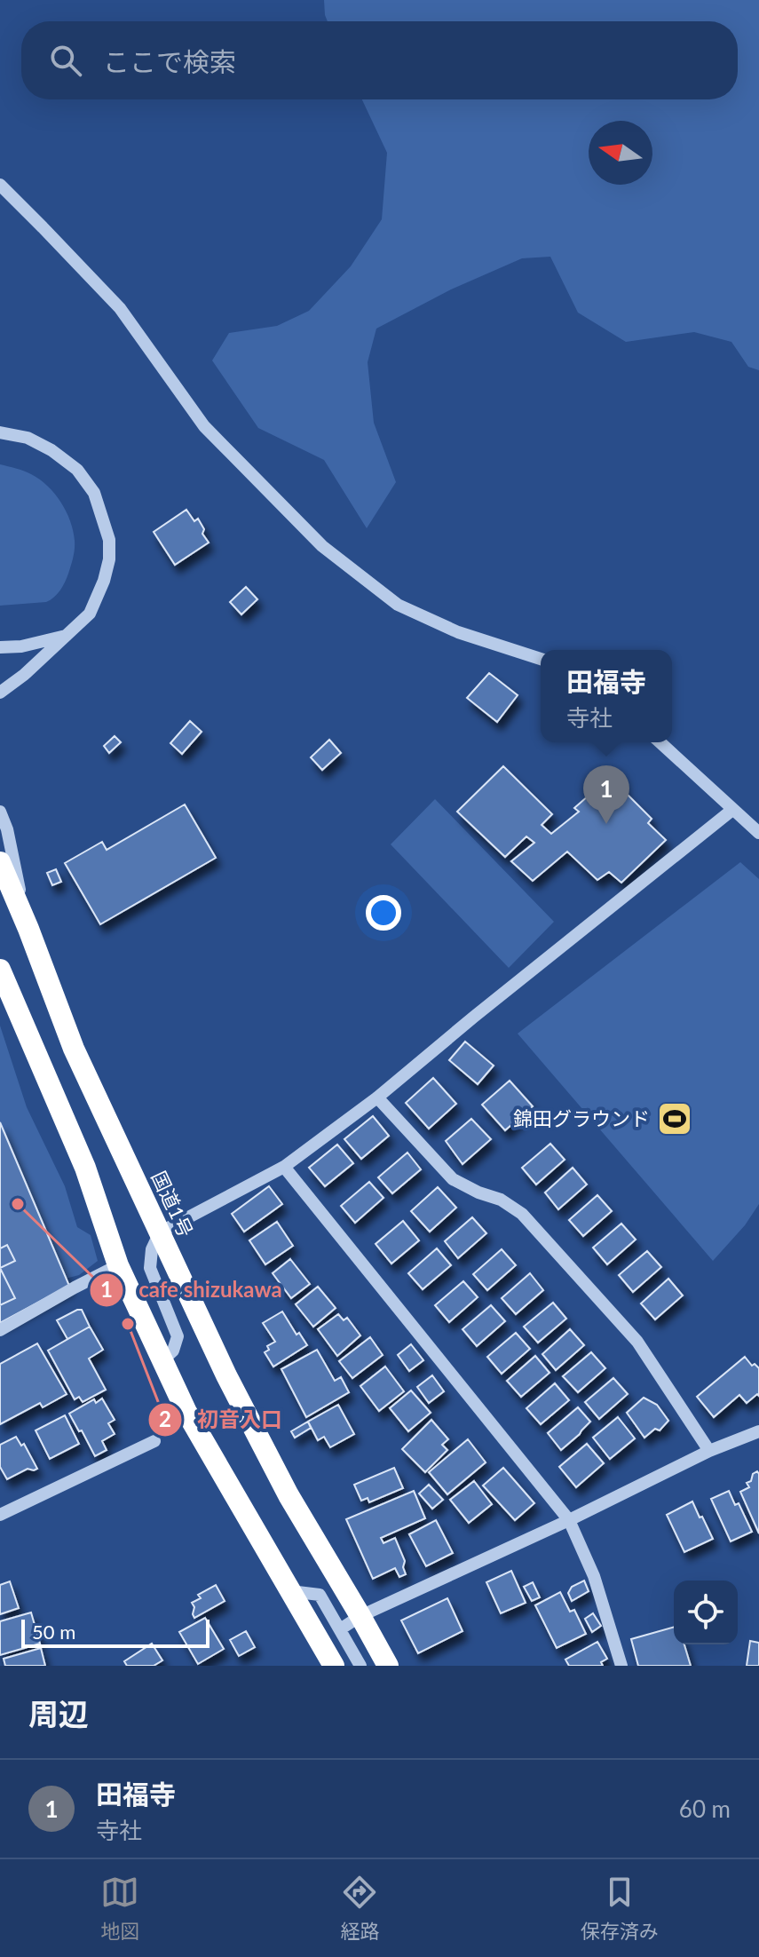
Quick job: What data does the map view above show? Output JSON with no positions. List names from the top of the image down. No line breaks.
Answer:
{"streets":{"highway":["国道1号"]},"places":{"sports":["錦田グラウンド"],"other":["cafe shizukawa","初音入口"]},"scale_bar":"50 m","north":"left","page":{"search":"ここで検索","popup":["田福寺","寺社"],"pins":"1","scale":"50 m","heading":"周辺","list":[{"mark":"1","name":"田福寺","note":"寺社","value":"60 m"}],"nav":["地図","経路","保存済み"]}}
